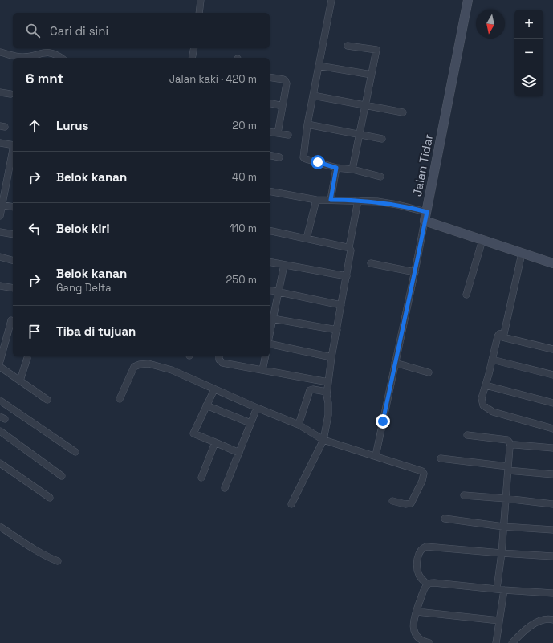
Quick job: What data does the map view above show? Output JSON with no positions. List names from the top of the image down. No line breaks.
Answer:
{"streets":{"main road":["Jalan Tidar"]},"north":"bottom","page":{"map_buttons":["+","−"],"search":"Cari di sini","heading":["6 mnt","Jalan kaki · 420 m"],"list":[["Lurus","20 m"],["Belok kanan","40 m"],["Belok kiri","110 m"],["Belok kanan","Gang Delta","250 m"],"Tiba di tujuan"]}}
